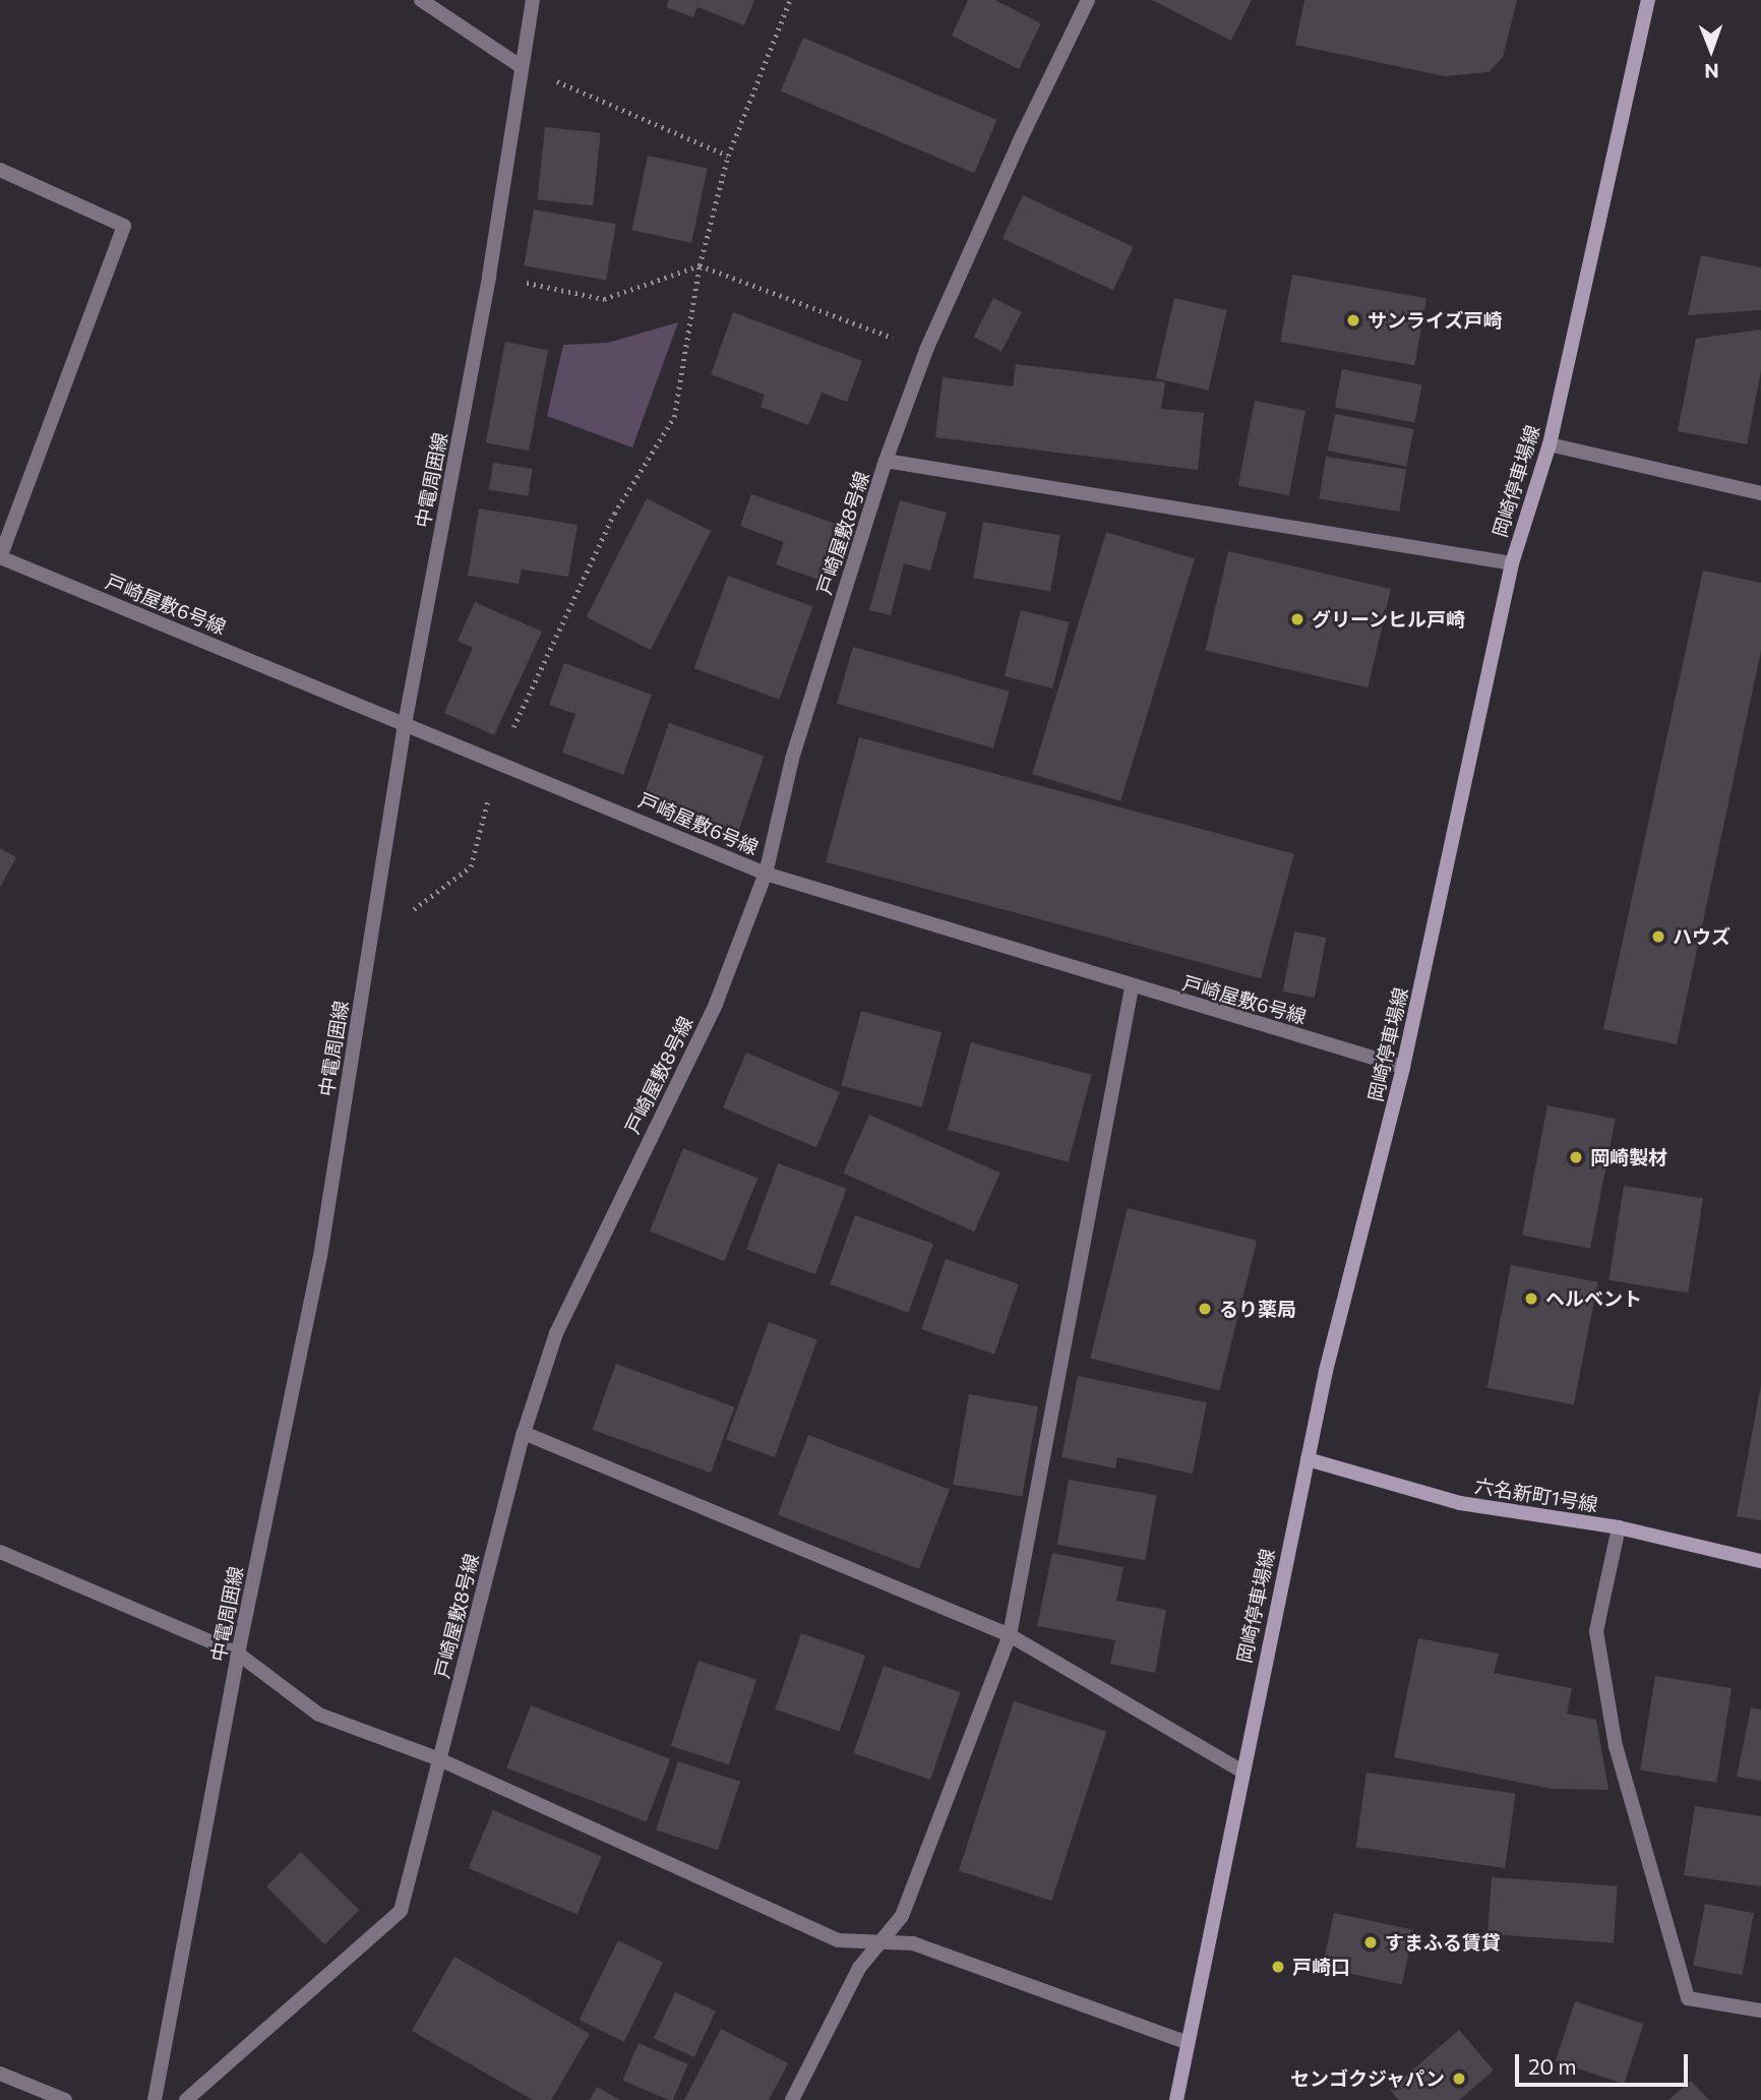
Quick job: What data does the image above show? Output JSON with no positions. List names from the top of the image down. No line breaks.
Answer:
{"streets":{"main road":["岡崎停車場線","六名新町1号線"],"street":["中電周囲線","戸崎屋敷8号線","戸崎屋敷6号線"]},"crossings":[["中電周囲線","戸崎屋敷6号線"],["岡崎停車場線","戸崎屋敷6号線"],["岡崎停車場線","六名新町1号線"],["戸崎屋敷8号線","戸崎屋敷6号線"]],"places":["サンライズ戸崎","グリーンヒル戸崎","ハウズ","岡崎製材","ヘルベント","るり薬局","すまふる賃貸","戸崎口","センゴクジャパン"],"scale_bar":"20 m","north":"bottom"}
